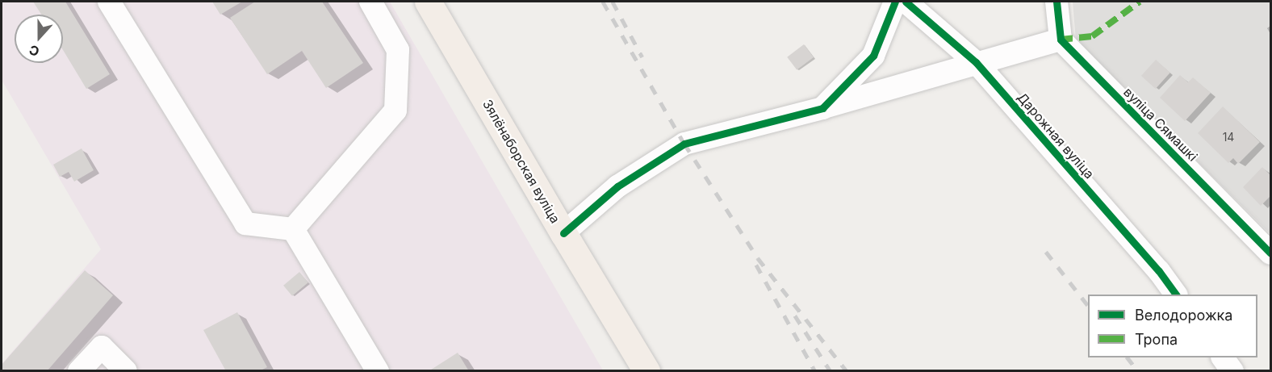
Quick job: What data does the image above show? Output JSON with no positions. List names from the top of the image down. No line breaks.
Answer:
{"streets":{"main road":["Зялёнаборская вуліца"],"street":["вуліца Сямашкі","Дарожная вуліца"]},"house_numbers":["14"],"legend":["Велодорожка","Тропа"],"north":"bottom"}
